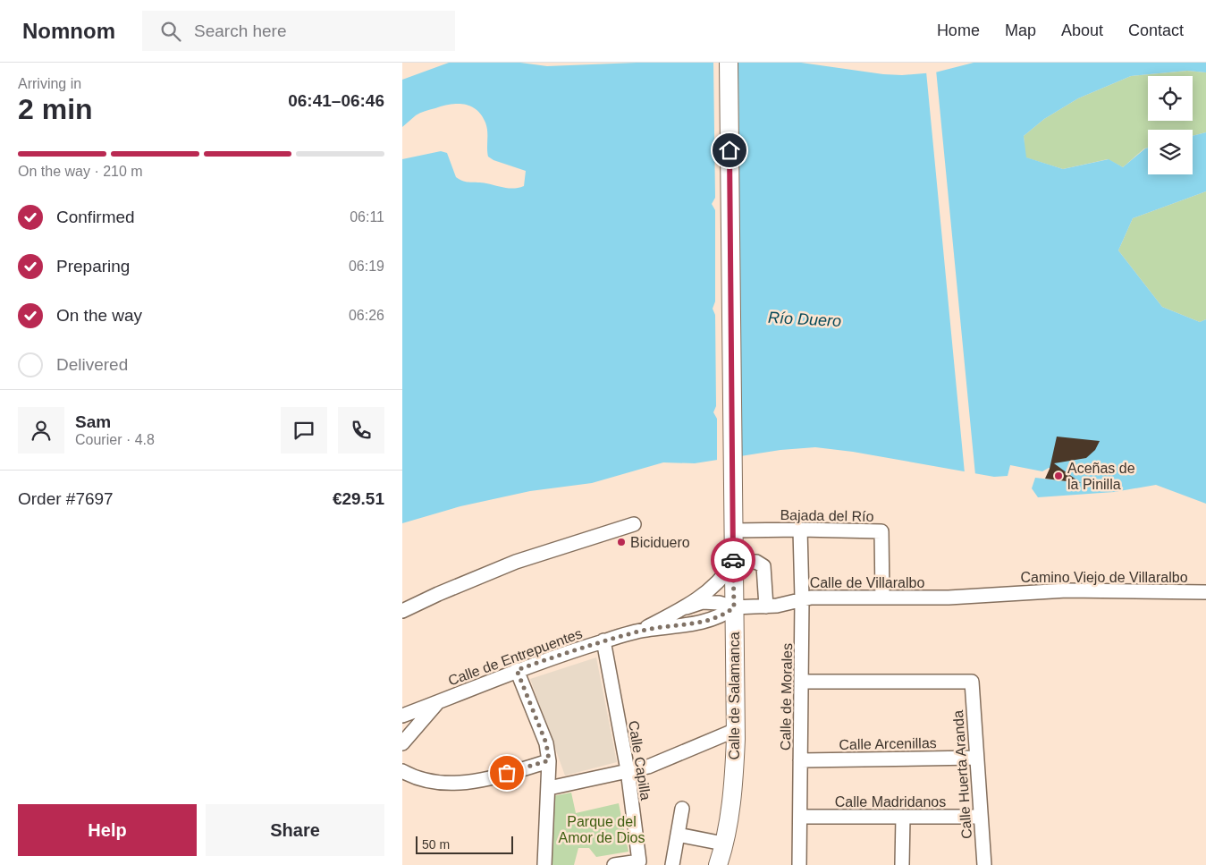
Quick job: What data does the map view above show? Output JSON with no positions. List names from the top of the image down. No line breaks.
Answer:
{"streets":{"main road":["Calle de Salamanca"],"street":["Bajada del Río","Camino Viejo de Villaralbo","Calle de Villaralbo","Calle de Entrepuentes","Calle de Morales","Calle Arcenillas","Calle Capilla","Calle Huerta Aranda","Calle Madridanos"]},"crossings":[["Bajada del Río","Calle de Villaralbo"],["Bajada del Río","Calle de Salamanca"],["Bajada del Río","Calle de Morales"],["Camino Viejo de Villaralbo","Calle de Villaralbo"],["Calle de Villaralbo","Calle de Entrepuentes"],["Calle de Villaralbo","Calle de Salamanca"],["Calle de Villaralbo","Calle de Morales"],["Calle de Entrepuentes","Calle de Salamanca"],["Calle de Entrepuentes","Calle Capilla"],["Calle de Morales","Calle Arcenillas"],["Calle de Morales","Calle Huerta Aranda"],["Calle de Morales","Calle Madridanos"],["Calle Arcenillas","Calle Huerta Aranda"],["Calle Huerta Aranda","Calle Madridanos"]],"water":["Río Duero"],"parks":["Parque del Amor de Dios"],"places":["Aceñas de la Pinilla","Biciduero"],"scale_bar":"50 m","page":{"header":"Nomnom","search":"Search here","nav":["Home","Map","About","Contact"],"heading":["2 min","Arriving in","06:41–06:46"],"panel":["Sam","Courier · 4.8","Order #7697","€29.51"],"bar":"On the way · 210 m","list":[["Confirmed","06:11"],["Preparing","06:19"],["On the way","06:26"],"Delivered"],"buttons":["Help","Share"],"scale":"50 m"}}
